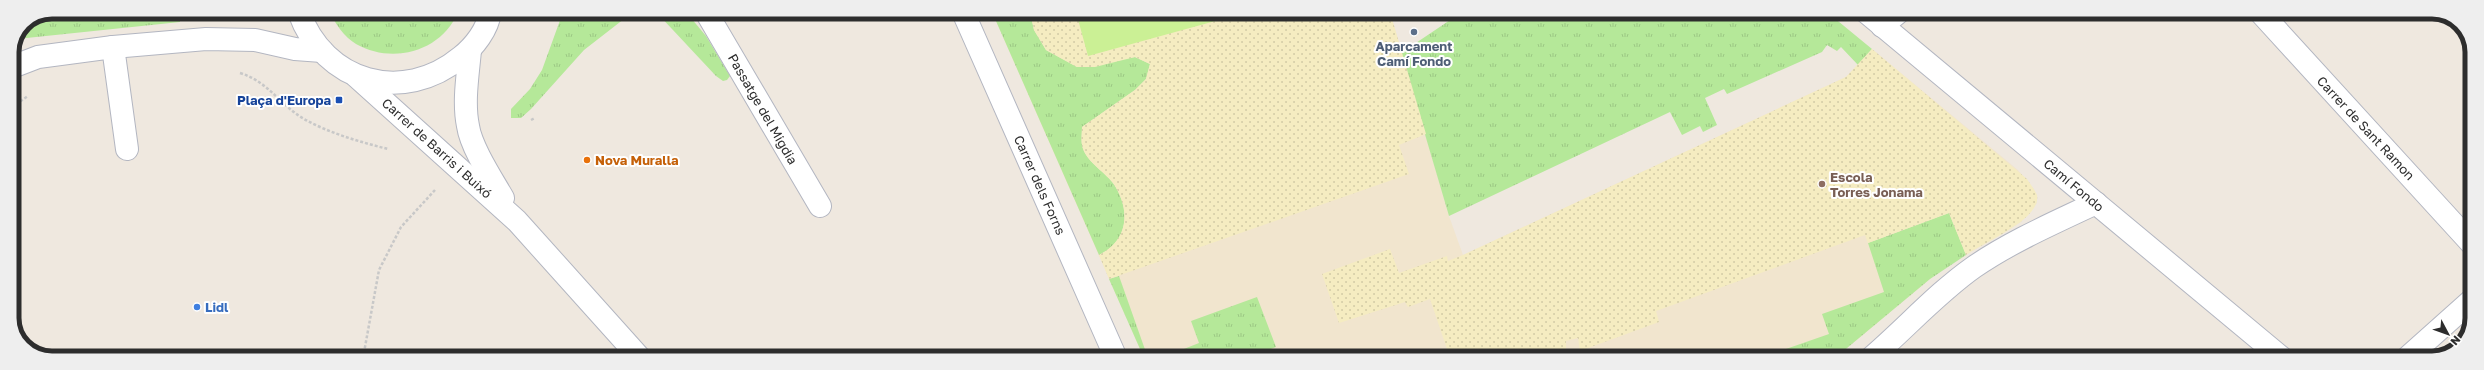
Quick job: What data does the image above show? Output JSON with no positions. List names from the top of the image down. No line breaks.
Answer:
{"streets":{"street":["Passatge del Migdia","Carrer de Sant Ramon","Carrer de Barris i Buixó","Carrer dels Forns","Camí Fondo"]},"places":{"other":["Aparcament Camí Fondo","Nova Muralla","Escola Torres Jonama","Lidl"],"transit":["Plaça d'Europa"]},"north":"bottom right"}
